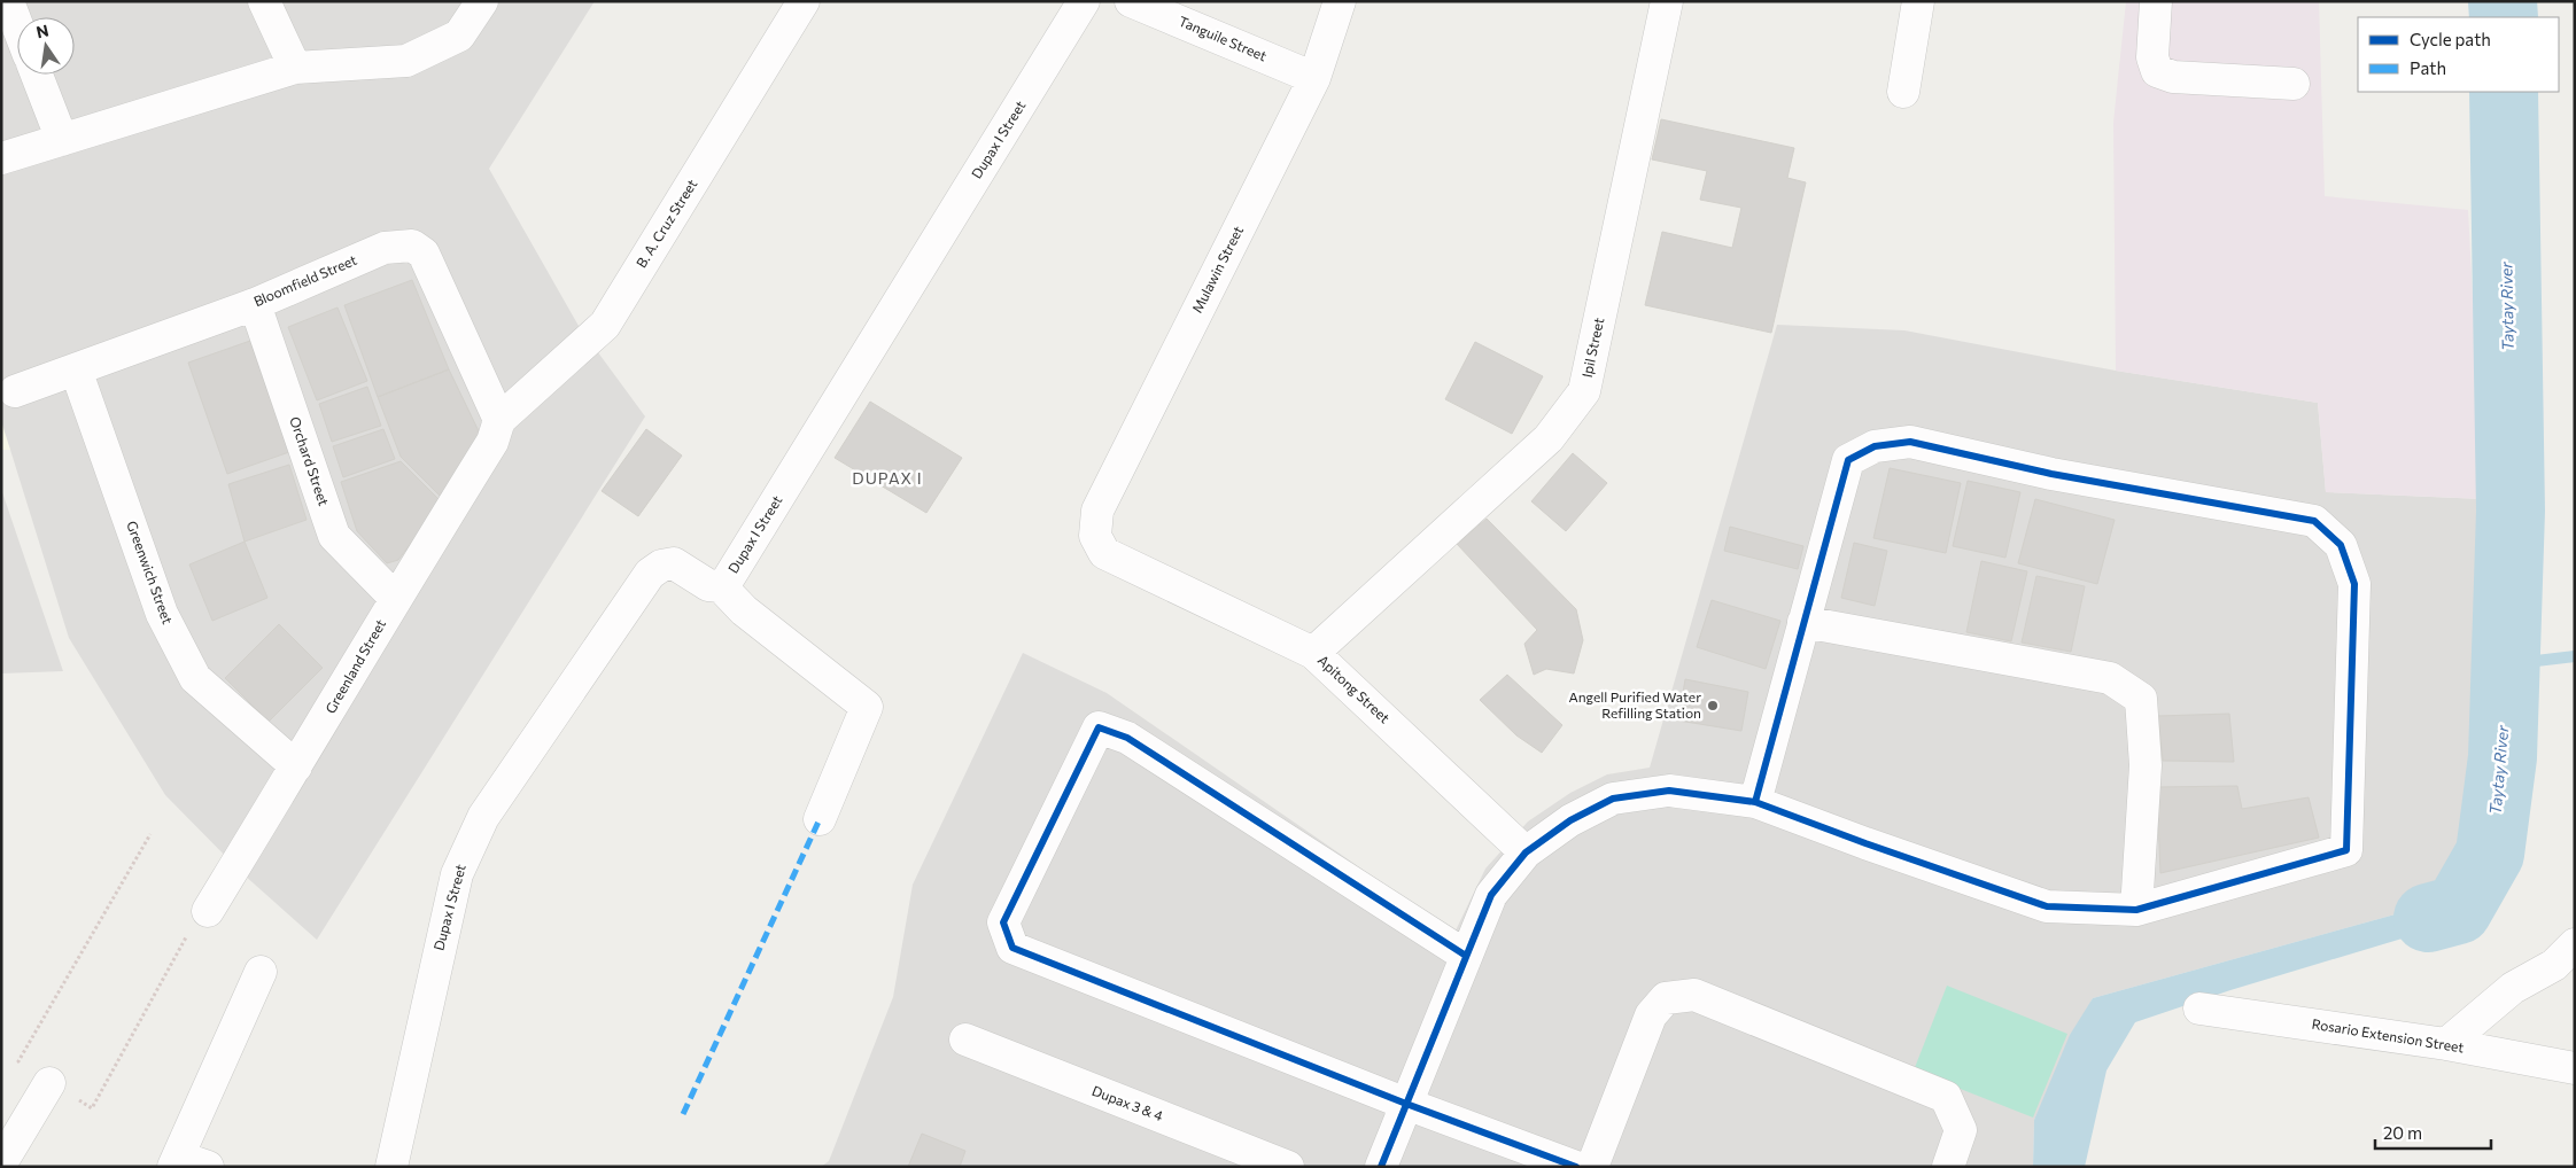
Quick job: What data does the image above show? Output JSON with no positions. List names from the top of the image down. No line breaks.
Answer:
{"streets":{"street":["Tanguile Street","Dupax I Street","B. A. Cruz Street","Mulawin Street","Bloomfield Street","Ipil Street","Orchard Street","Greenwich Street","Greenland Street","Apitong Street","Rosario Extension Street","Dupax 3 & 4"]},"crossings":[["Tanguile Street","Mulawin Street"],["B. A. Cruz Street","Bloomfield Street"],["B. A. Cruz Street","Greenland Street"],["Mulawin Street","Apitong Street"],["Bloomfield Street","Orchard Street"],["Bloomfield Street","Greenwich Street"],["Bloomfield Street","Greenland Street"],["Ipil Street","Apitong Street"],["Orchard Street","Greenland Street"],["Greenwich Street","Greenland Street"]],"districts":["DUPAX I"],"water":["Taytay River"],"places":["Angell Purified Water Refilling Station"],"legend":["Cycle path","Path"],"scale_bar":"20 m","north":"top"}
